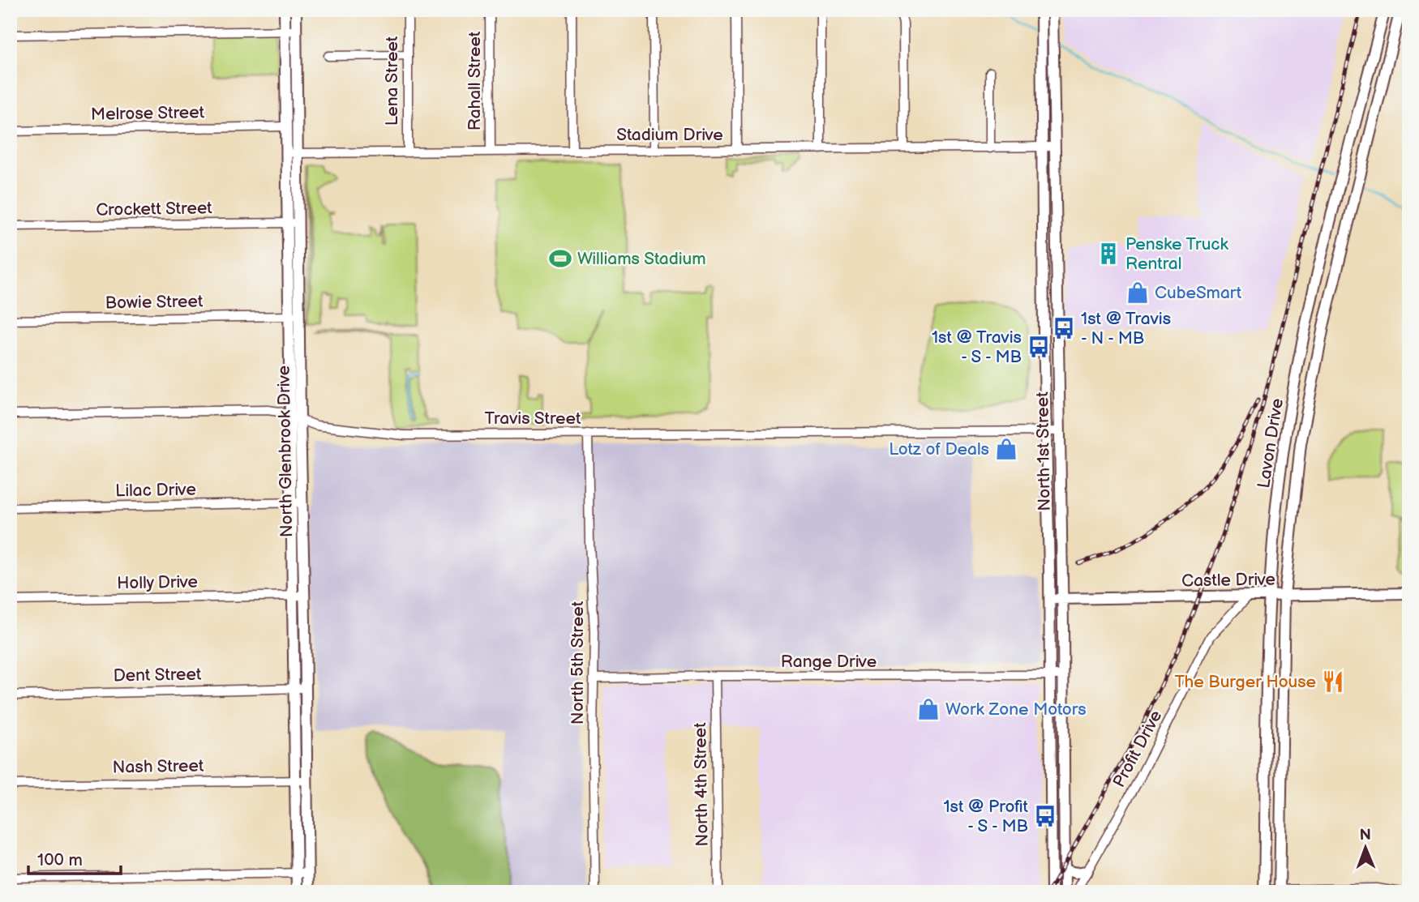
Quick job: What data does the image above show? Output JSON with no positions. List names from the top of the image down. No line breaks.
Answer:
{"streets":{"main road":["Lavon Drive","North Glenbrook Drive","North 1st Street","Castle Drive"],"street":["Lena Street","Rahall Street","Melrose Street","Stadium Drive","Crockett Street","Bowie Street","Travis Street","Lilac Drive","Holly Drive","Range Drive","North 5th Street","Dent Street","Profit Drive","Nash Street","North 4th Street"]},"crossings":[["Lena Street","Stadium Drive"],["Rahall Street","Stadium Drive"],["Melrose Street","North Glenbrook Drive"],["Stadium Drive","North Glenbrook Drive"],["Stadium Drive","North 1st Street"],["Crockett Street","North Glenbrook Drive"],["Bowie Street","North Glenbrook Drive"],["Travis Street","North Glenbrook Drive"],["Travis Street","North 1st Street"],["Travis Street","North 5th Street"],["Lavon Drive","Castle Drive"],["North Glenbrook Drive","Lilac Drive"],["North Glenbrook Drive","Holly Drive"],["North Glenbrook Drive","Dent Street"],["North Glenbrook Drive","Nash Street"],["North 1st Street","Castle Drive"],["North 1st Street","Range Drive"],["Castle Drive","Profit Drive"],["Range Drive","North 5th Street"],["Range Drive","North 4th Street"]],"places":{"building":["Penske Truck Rentral"],"sports":["Williams Stadium"],"shop":["CubeSmart","Lotz of Deals","Work Zone Motors"],"bus stop":["1st @ Travis - N - MB","1st @ Travis - S - MB","1st @ Profit - S - MB"],"restaurant":["The Burger House"]},"scale_bar":"100 m","north":"top"}
